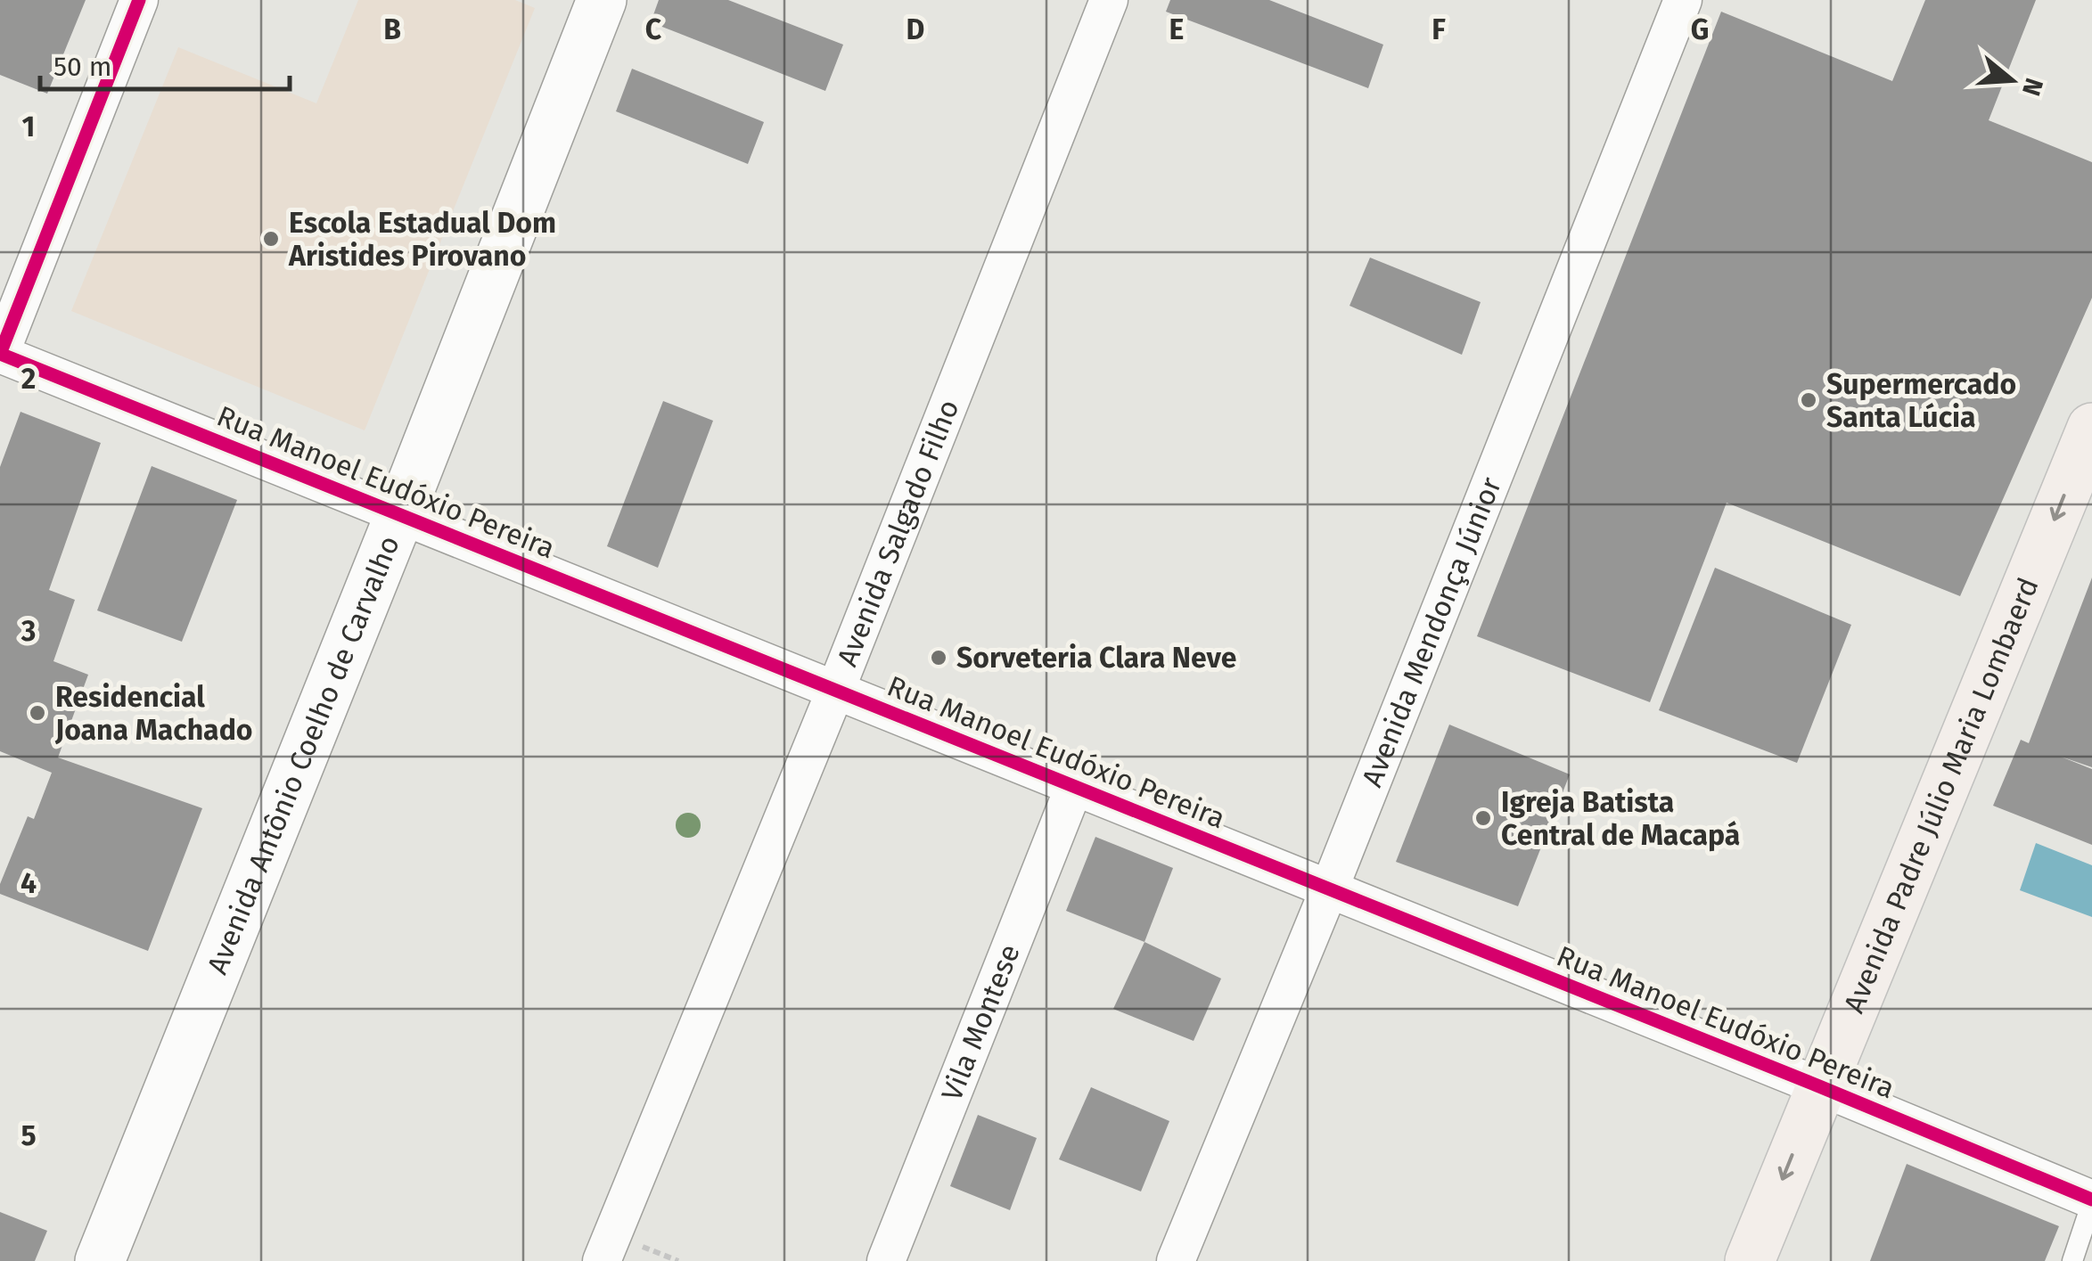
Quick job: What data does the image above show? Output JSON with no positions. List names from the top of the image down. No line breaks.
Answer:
{"streets":{"main road":["Avenida Padre Júlio Maria Lombaerd"],"street":["Rua Manoel Eudóxio Pereira","Avenida Salgado Filho","Avenida Mendonça Júnior","Avenida Antônio Coelho de Carvalho","Vila Montese"]},"crossings":[["Rua Manoel Eudóxio Pereira","Avenida Salgado Filho"],["Rua Manoel Eudóxio Pereira","Avenida Mendonça Júnior"],["Rua Manoel Eudóxio Pereira","Avenida Antônio Coelho de Carvalho"],["Rua Manoel Eudóxio Pereira","Avenida Padre Júlio Maria Lombaerd"],["Rua Manoel Eudóxio Pereira","Vila Montese"]],"one_way":["Avenida Padre Júlio Maria Lombaerd"],"places":["Escola Estadual Dom Aristides Pirovano","Supermercado Santa Lúcia","Sorveteria Clara Neve","Residencial Joana Machado","Igreja Batista Central de Macapá"],"scale_bar":"50 m","north":"right","grid":{"columns":["B","C","D","E","F","G"],"rows":["1","2","3","4","5"]}}
